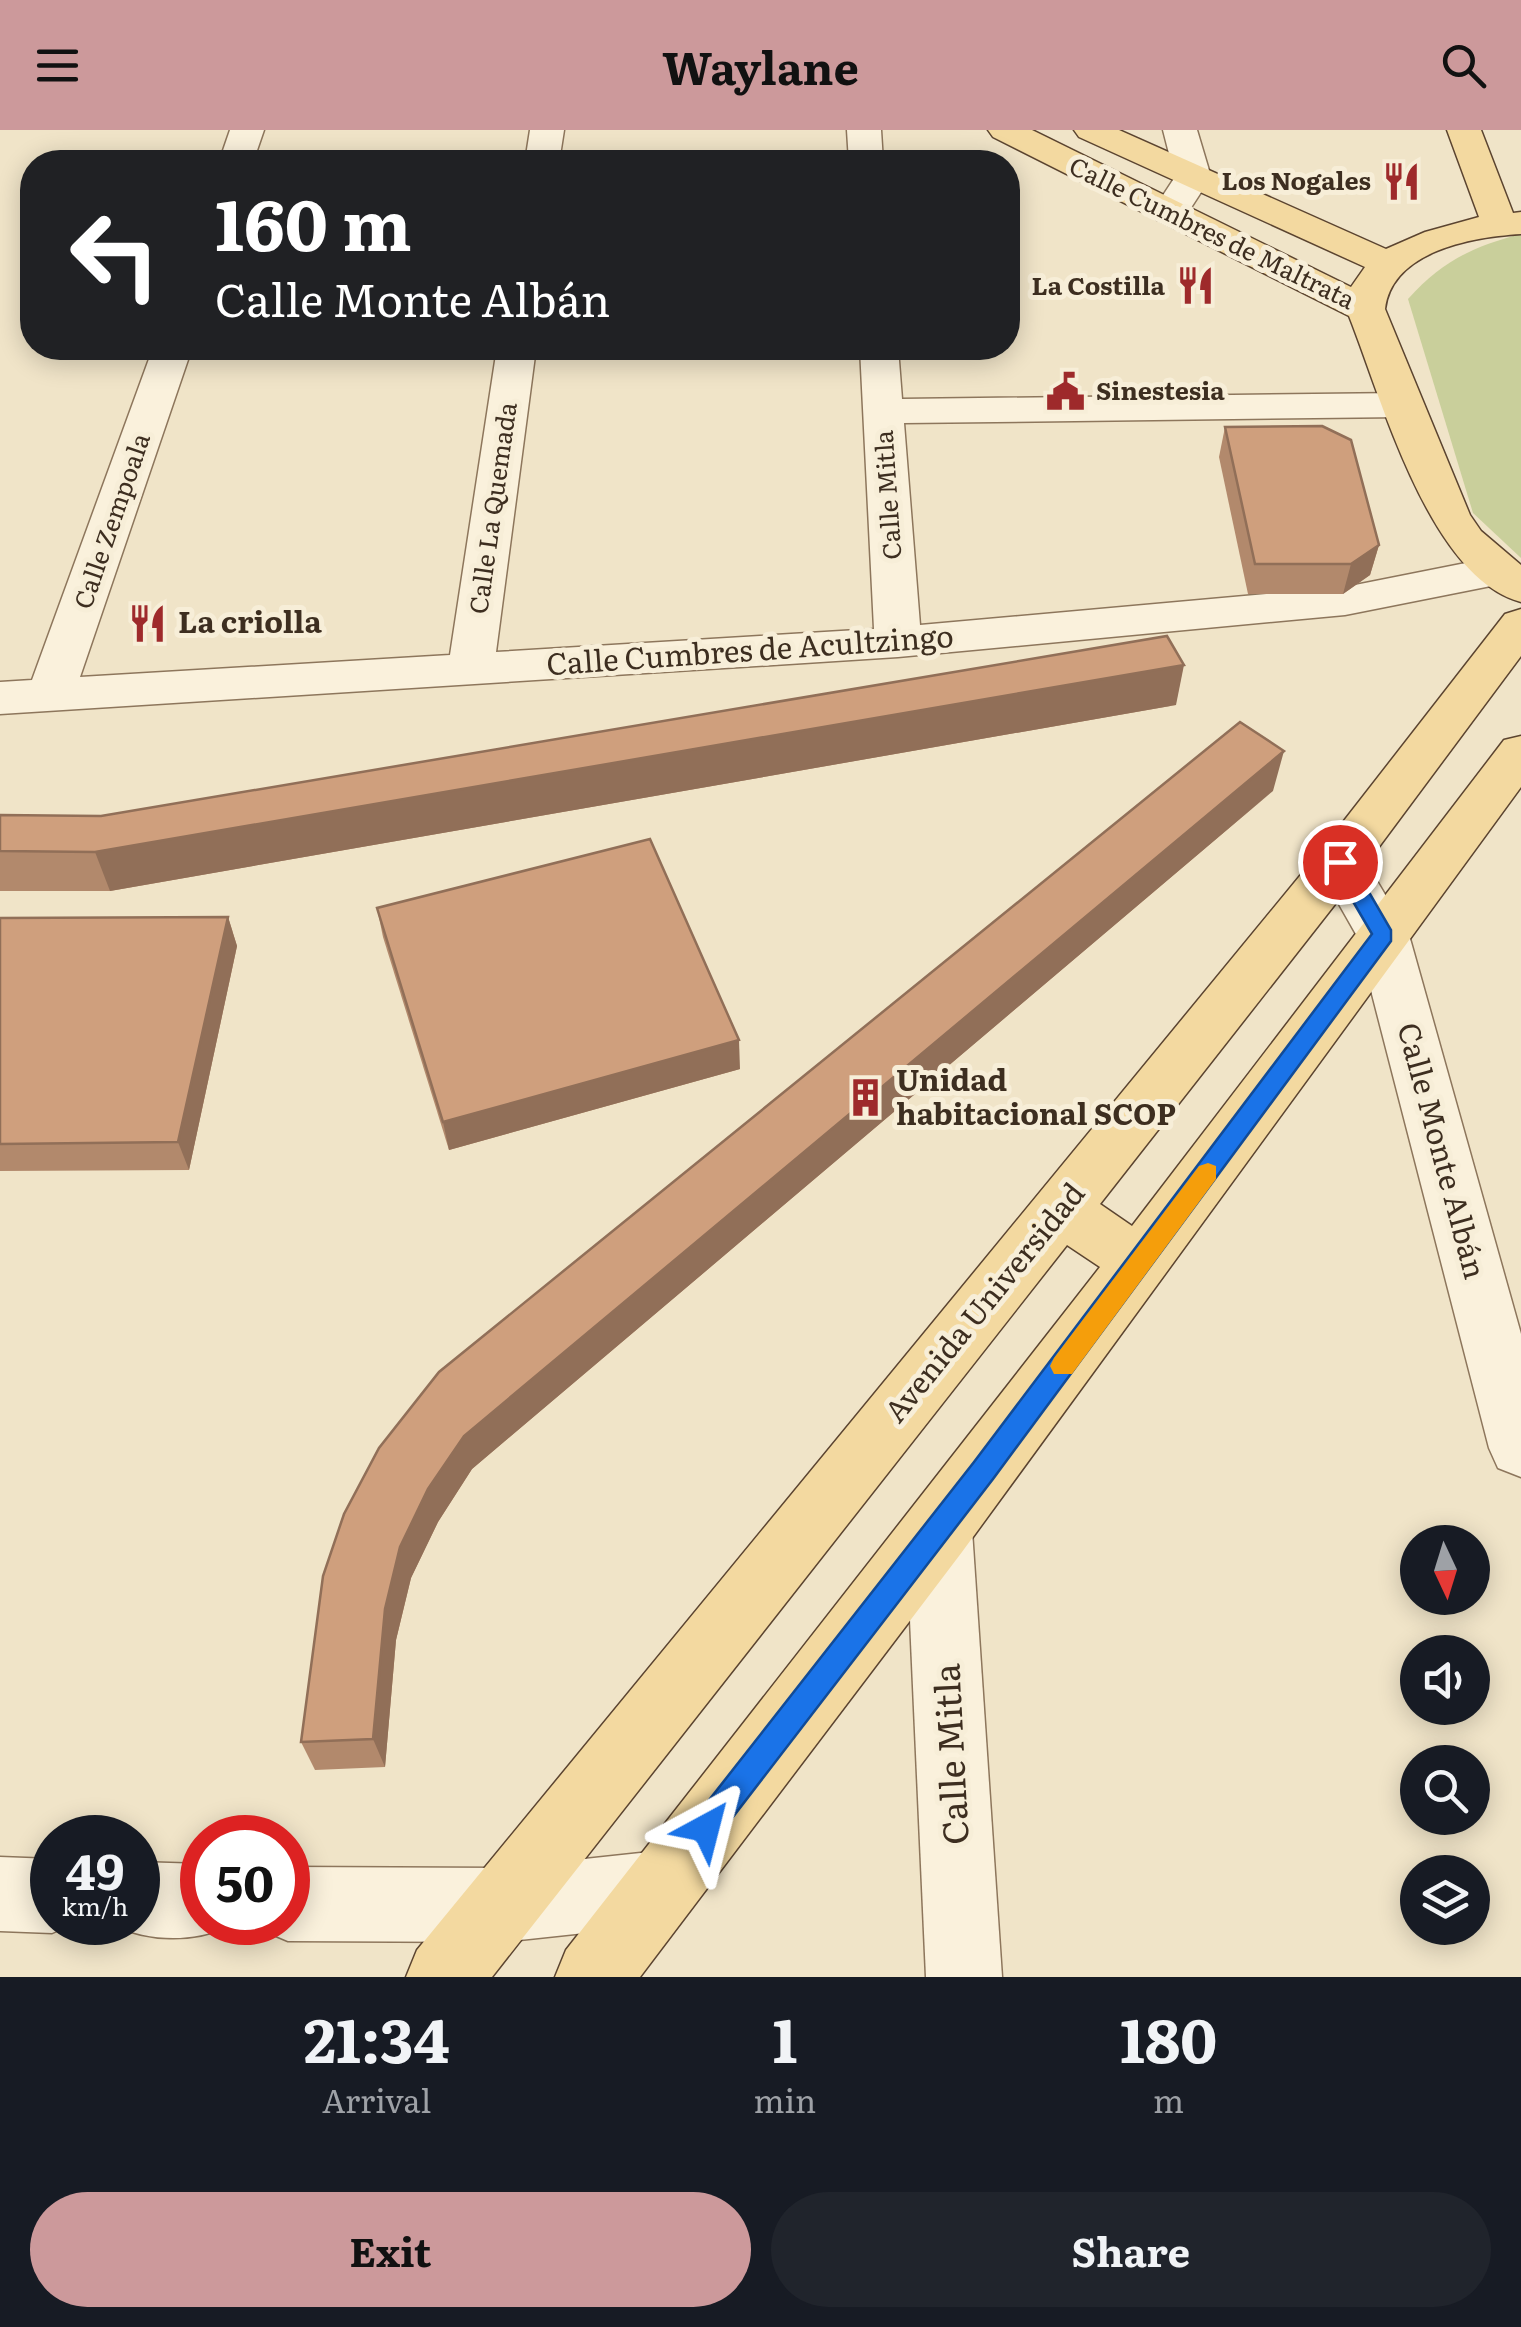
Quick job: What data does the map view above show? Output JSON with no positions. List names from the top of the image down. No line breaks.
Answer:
{"streets":{"main road":["Calle Cumbres de Maltrata","Avenida Universidad"],"street":["Calle Mitla","Calle La Quemada","Calle Zempoala","Calle Cumbres de Acultzingo","Calle Monte Albán"]},"crossings":[["Calle Mitla","Calle Cumbres de Acultzingo"],["Calle La Quemada","Calle Cumbres de Acultzingo"],["Calle Zempoala","Calle Cumbres de Acultzingo"],["Calle Monte Albán","Avenida Universidad"]],"places":{"restaurant":["Los Nogales","La Costilla","La criolla"],"public building":["Sinestesia"],"building":["Unidad habitacional SCOP"]},"north":"bottom","page":{"header":"Waylane","turn":["160 m","Calle Monte Albán"],"speed":"49 km/h","limit":"50","eta":["21:34","Arrival","1","min","180","m"],"buttons":["Exit","Share"]}}
